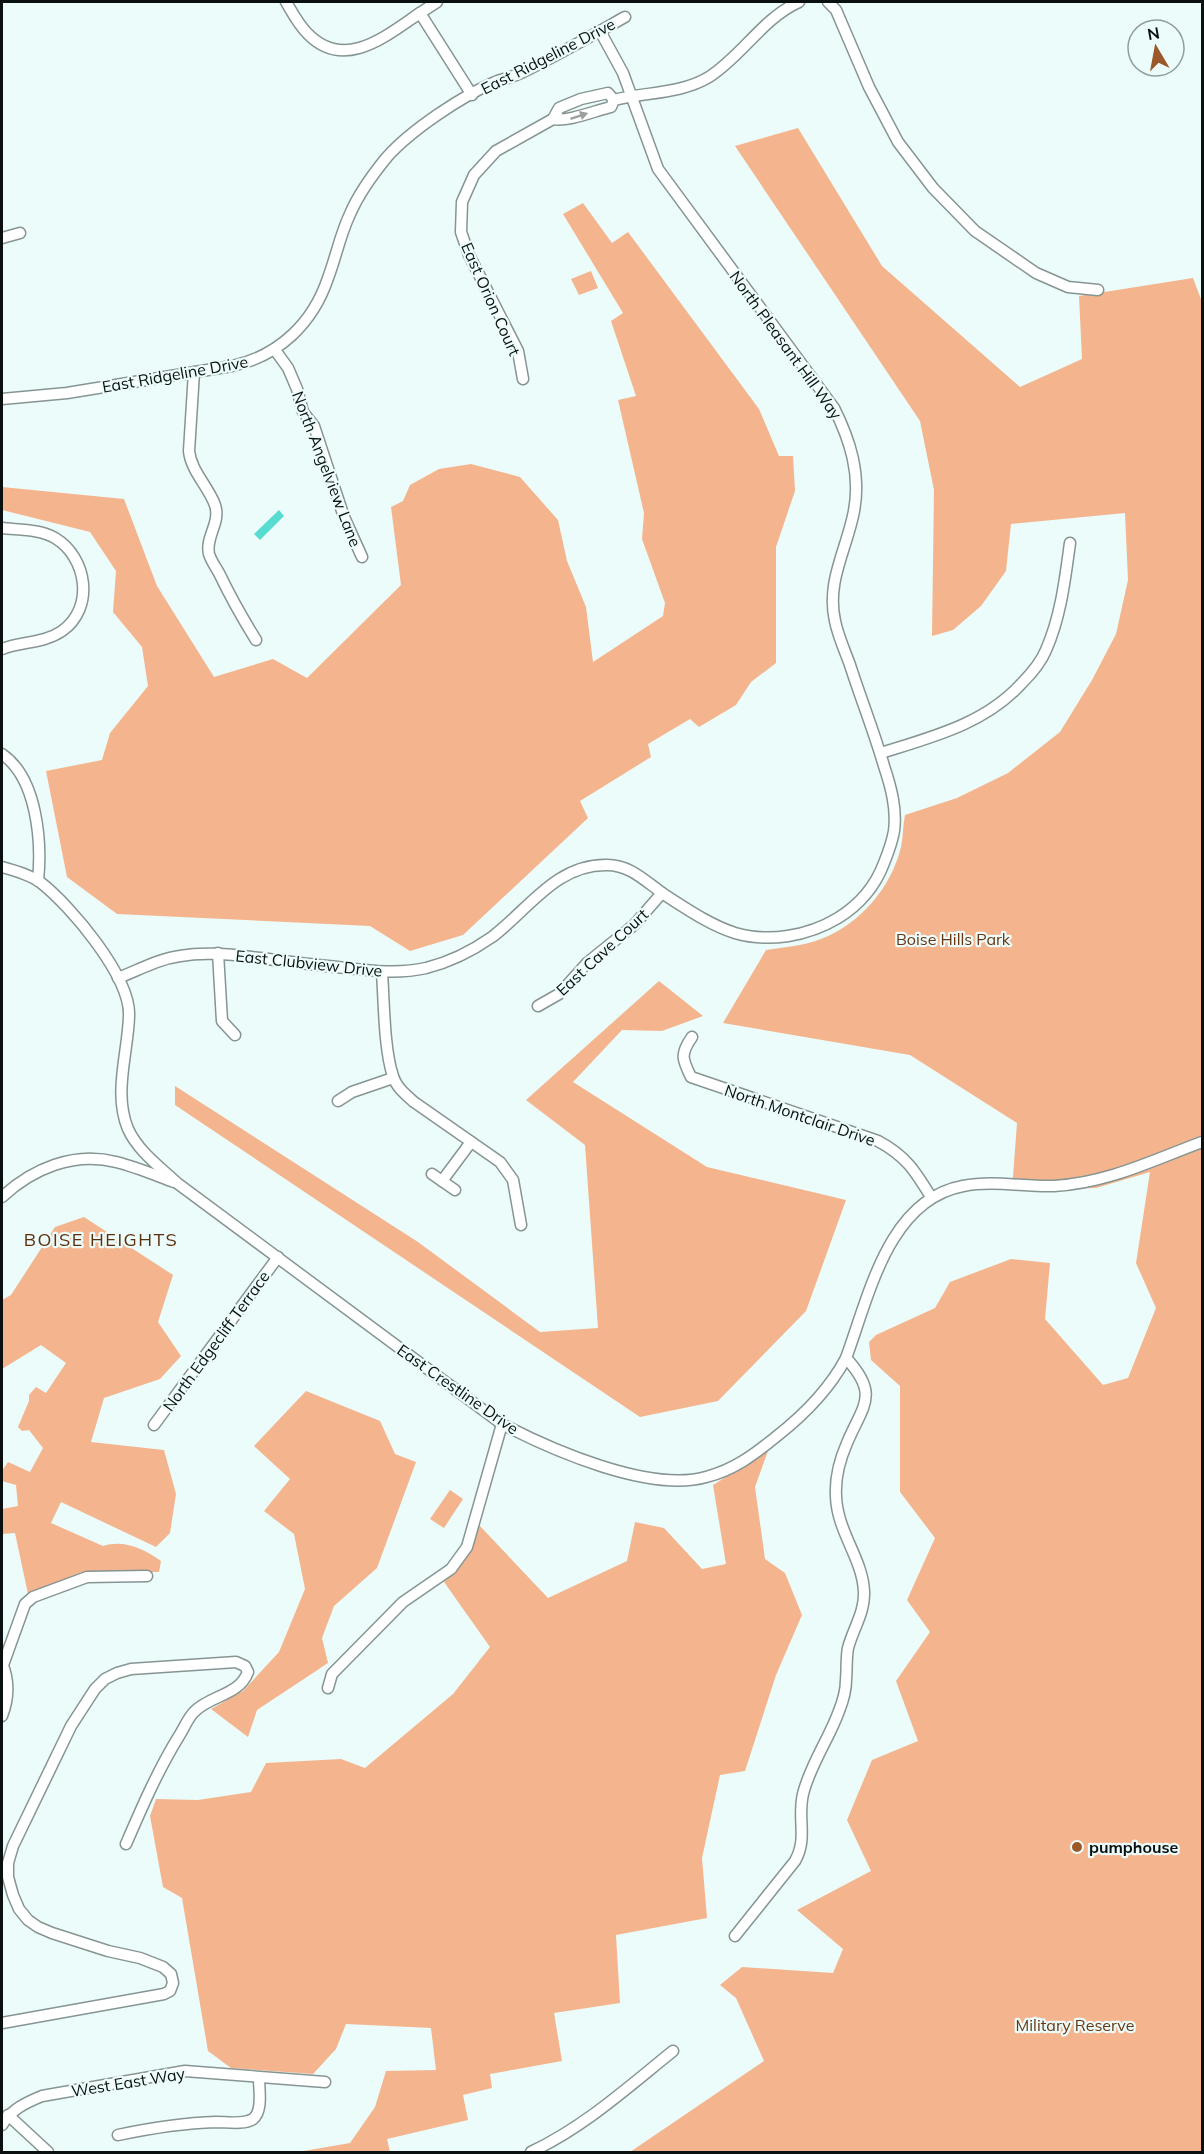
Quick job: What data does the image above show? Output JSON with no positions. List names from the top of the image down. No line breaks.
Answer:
{"streets":{"street":["East Ridgeline Drive","East Orion Court","North Pleasant Hill Way","North Angelview Lane","East Cave Court","East Clubview Drive","North Montclair Drive","North Edgecliff Terrace","East Crestline Drive","West East Way"]},"crossings":[["East Ridgeline Drive","North Pleasant Hill Way"],["East Ridgeline Drive","North Angelview Lane"],["East Orion Court","North Pleasant Hill Way"],["North Pleasant Hill Way","East Clubview Drive"],["East Cave Court","East Clubview Drive"],["North Montclair Drive","East Crestline Drive"],["North Edgecliff Terrace","East Crestline Drive"]],"districts":["BOISE HEIGHTS"],"parks":["Boise Hills Park","Military Reserve"],"places":["pumphouse"],"north":"top"}
